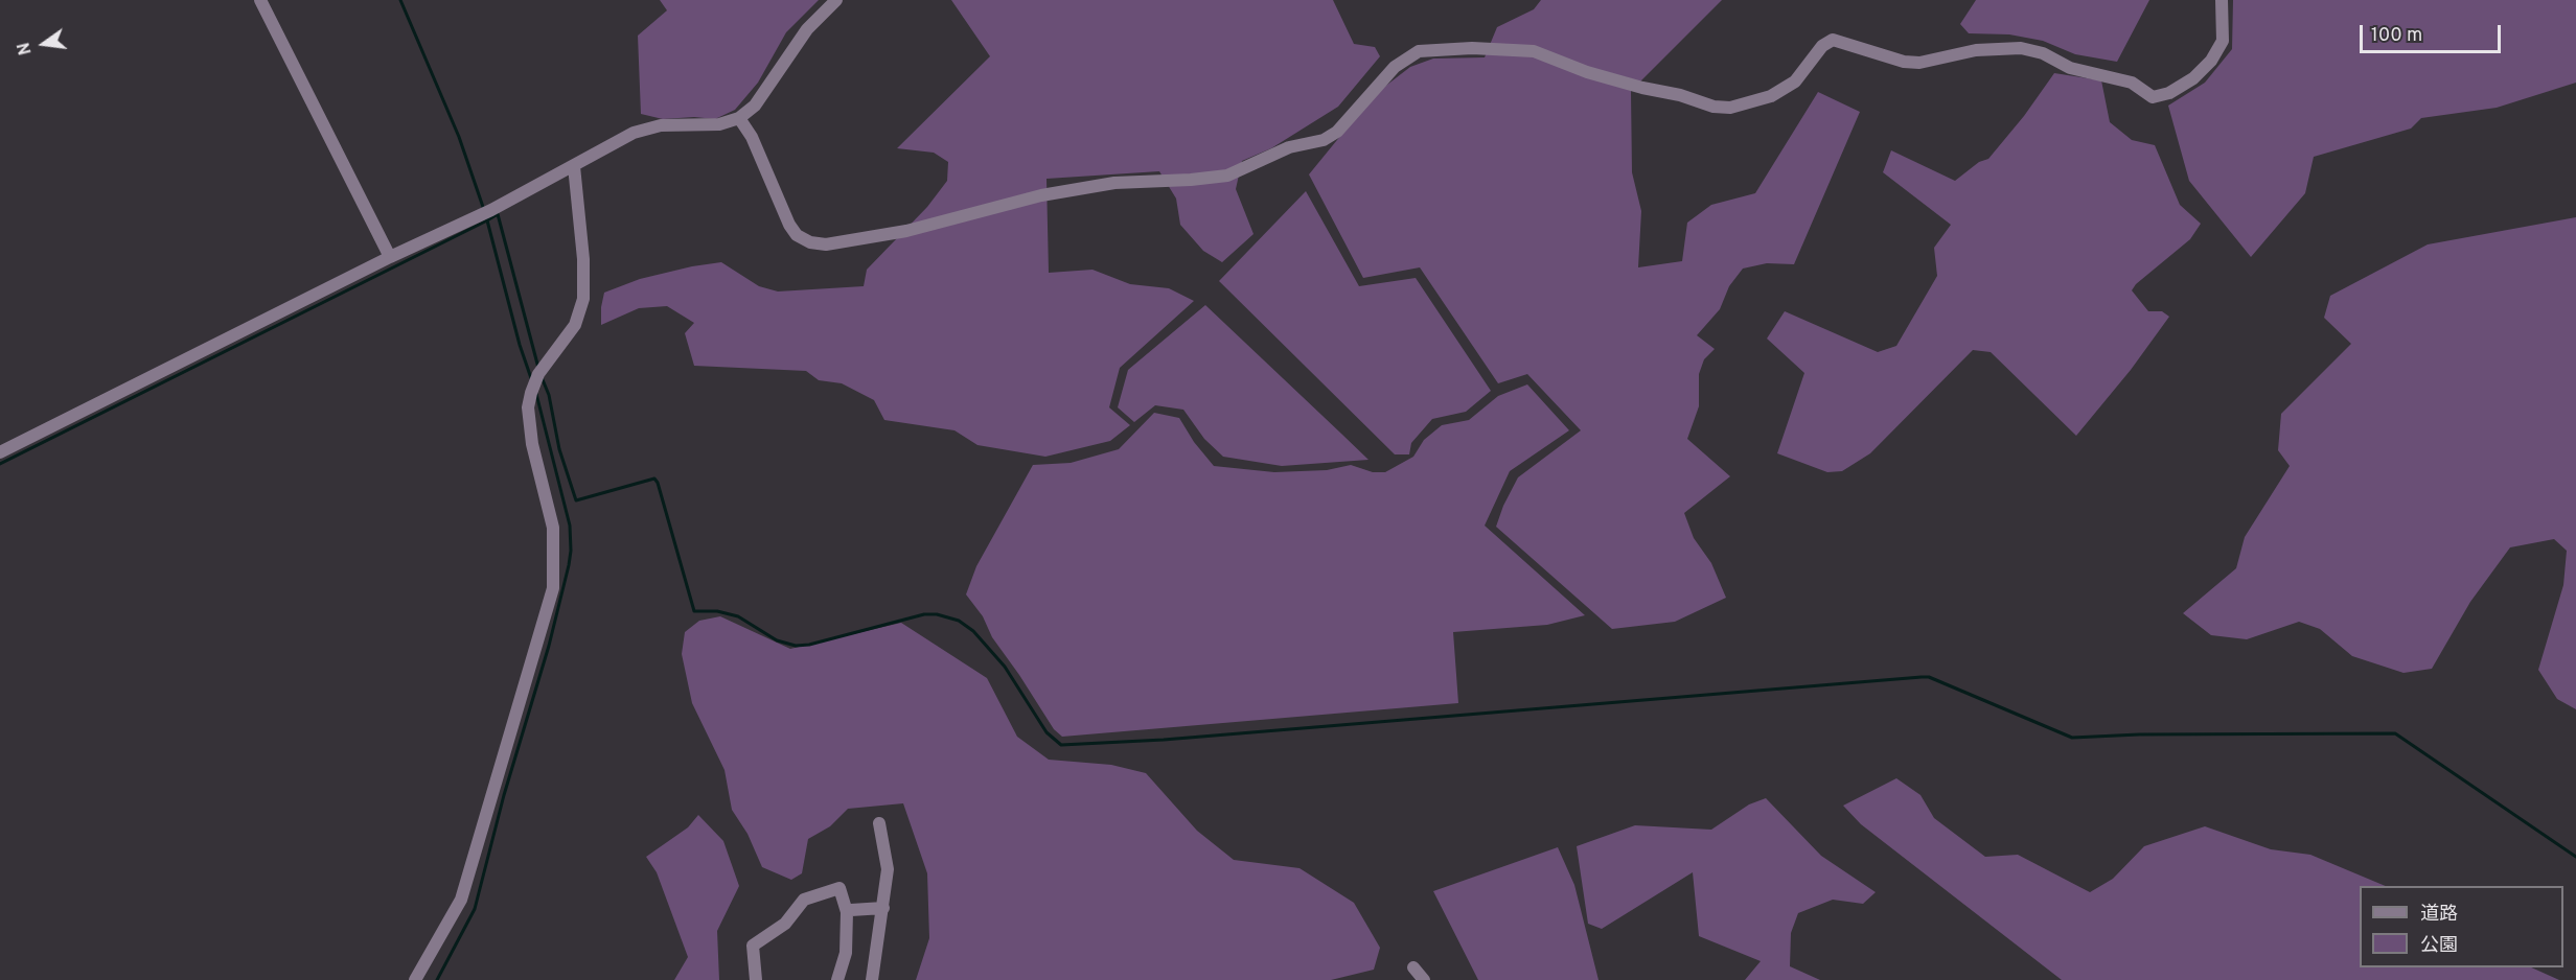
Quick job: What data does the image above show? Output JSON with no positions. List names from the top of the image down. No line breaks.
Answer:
{"legend":["道路","公園"],"scale_bar":"100 m","north":"left"}
